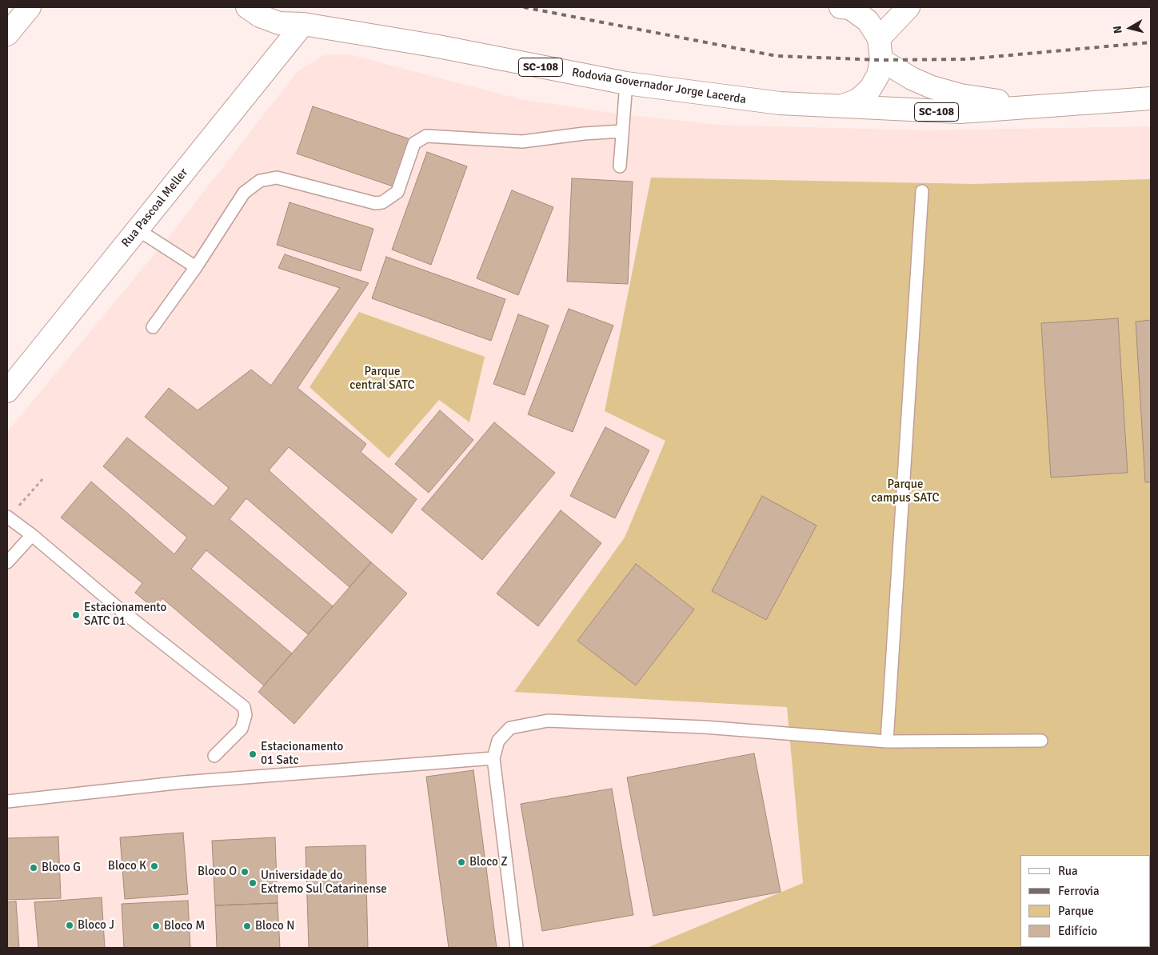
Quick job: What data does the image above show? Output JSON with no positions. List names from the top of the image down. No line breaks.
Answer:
{"streets":{"main road":["SC-108","Rodovia Governador Jorge Lacerda","Rua Pascoal Meller"]},"crossings":[["Rodovia Governador Jorge Lacerda","Rua Pascoal Meller"]],"parks":["Parque central SATC","Parque campus SATC"],"places":["Estacionamento SATC 01","Estacionamento 01 Satc","Bloco Z","Bloco K","Bloco G","Bloco O","Universidade do Extremo Sul Catarinense","Bloco J","Bloco M","Bloco N"],"legend":["Rua","Ferrovia","Parque","Edifício"],"north":"left"}
